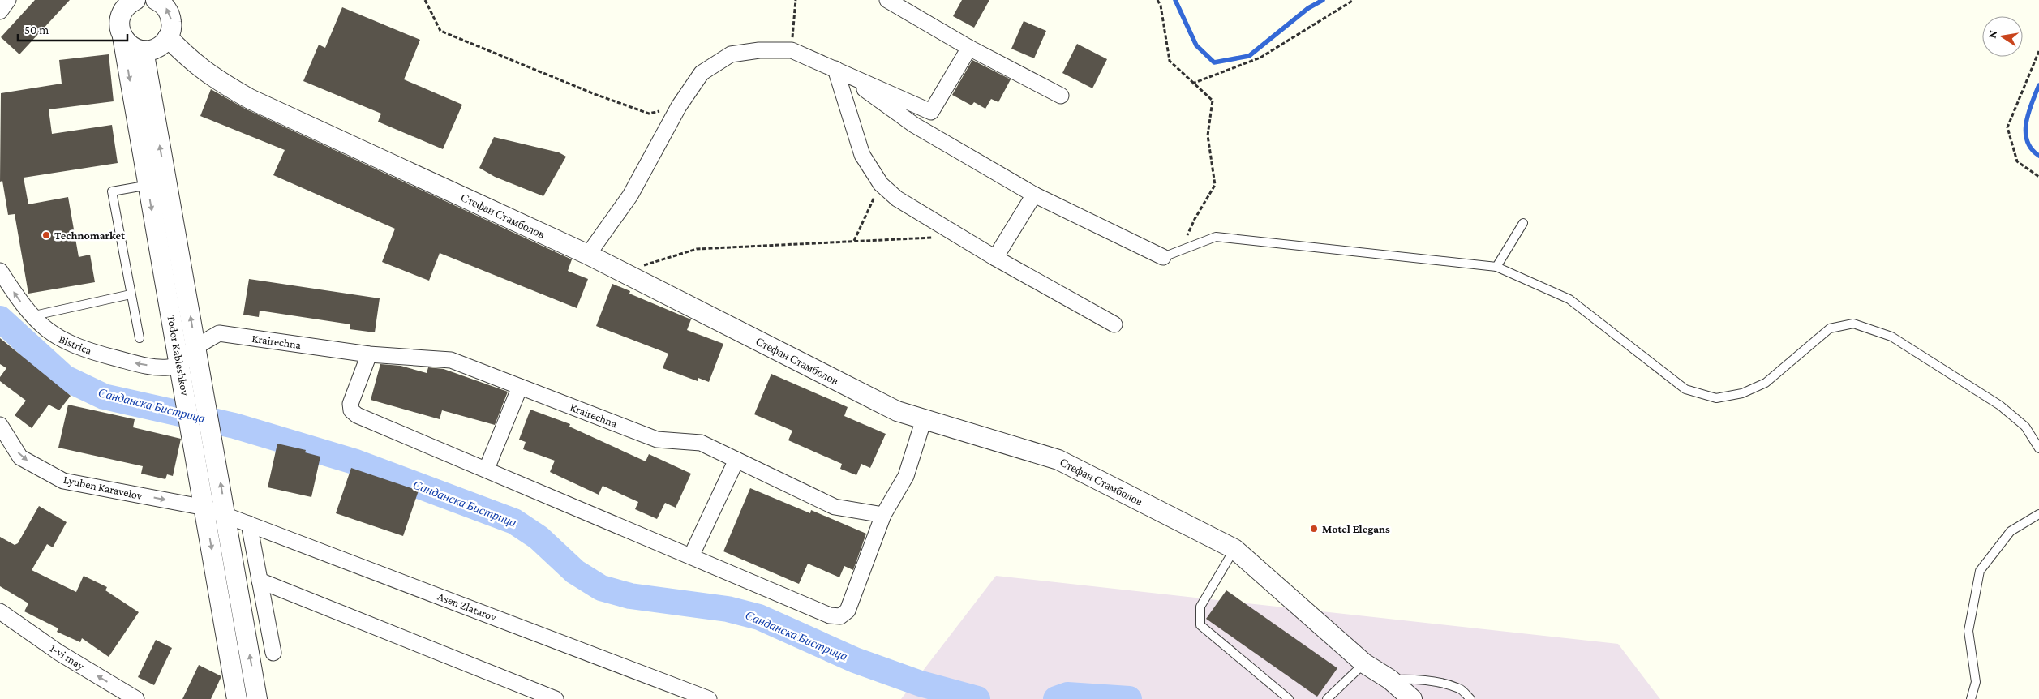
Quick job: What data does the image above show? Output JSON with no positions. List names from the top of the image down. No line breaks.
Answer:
{"streets":{"street":["Стефан Стамболов","Krairechna","Bistrica","Todor Kableshkov","Lyuben Karavelov","Asen Zlatarov","1-vi may"]},"crossings":[["Krairechna","Bistrica"],["Krairechna","Todor Kableshkov"],["Bistrica","Todor Kableshkov"],["Todor Kableshkov","Lyuben Karavelov"],["Todor Kableshkov","Asen Zlatarov"],["Lyuben Karavelov","Asen Zlatarov"]],"one_way":["Bistrica","Lyuben Karavelov","1-vi may"],"water":["Санданска Бистрица"],"places":["Technomarket","Motel Elegans"],"scale_bar":"50 m","north":"left"}
